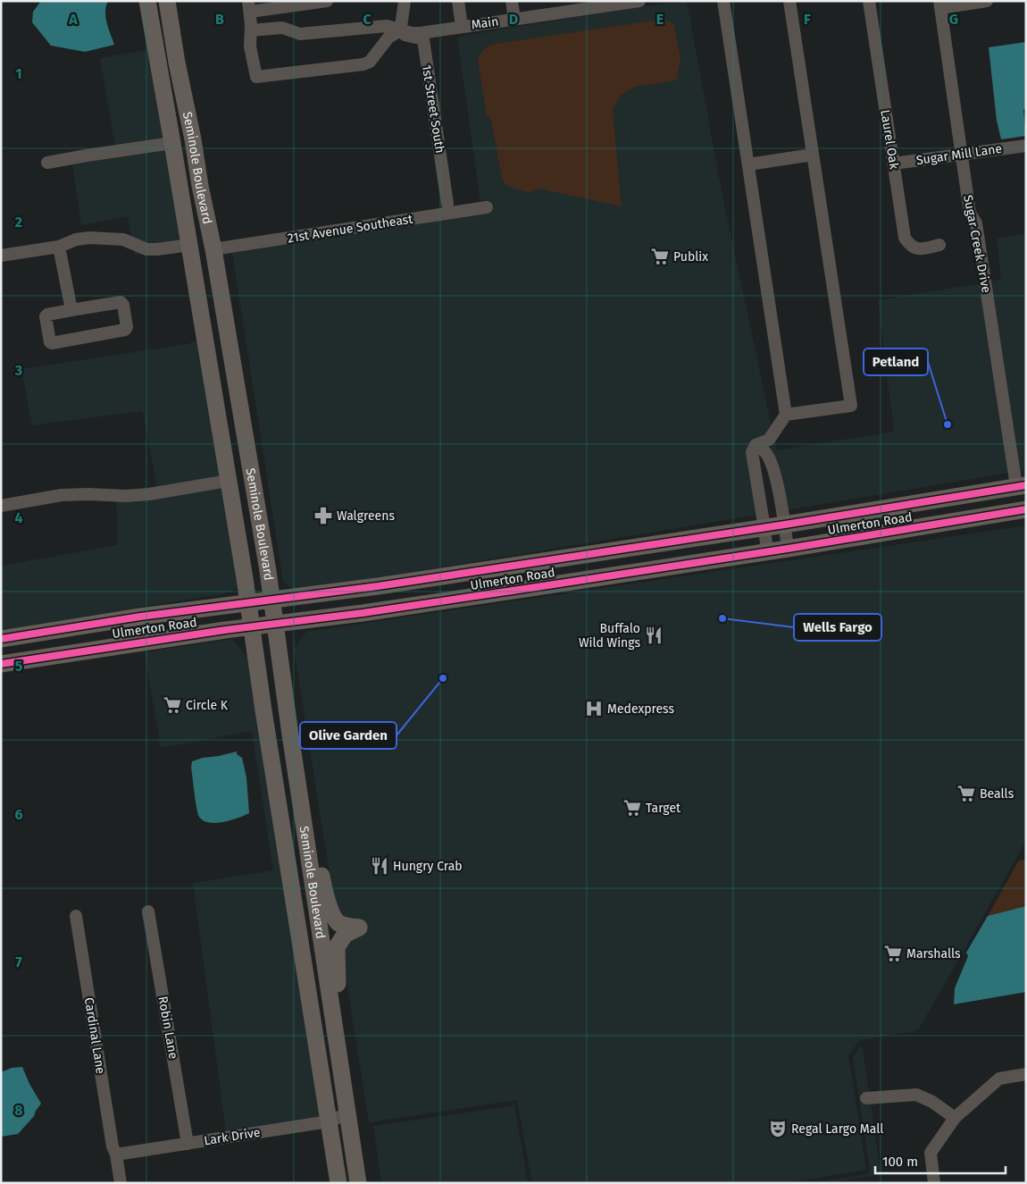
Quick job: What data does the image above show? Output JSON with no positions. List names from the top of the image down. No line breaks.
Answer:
{"streets":{"main road":["Seminole Boulevard","Ulmerton Road"],"street":["Main","1st Street South","Laurel Oak","Sugar Mill Lane","21st Avenue Southeast","Sugar Creek Drive","Robin Lane","Cardinal Lane","Lark Drive"]},"crossings":[["Main","1st Street South"],["Laurel Oak","Sugar Mill Lane"],["Sugar Mill Lane","Sugar Creek Drive"],["Seminole Boulevard","21st Avenue Southeast"],["Seminole Boulevard","Ulmerton Road"],["Seminole Boulevard","Lark Drive"],["Sugar Creek Drive","Ulmerton Road"],["Robin Lane","Lark Drive"],["Cardinal Lane","Lark Drive"]],"places":{"supermarket":["Publix","Circle K","Bealls","Target","Marshalls"],"other":["Petland","Wells Fargo","Olive Garden"],"pharmacy":["Walgreens"],"restaurant":["Buffalo Wild Wings","Hungry Crab"],"hospital":["Medexpress"],"theatre":["Regal Largo Mall"]},"scale_bar":"100 m","grid":{"columns":["A","B","C","D","E","F","G"],"rows":["1","2","3","4","5","6","7","8"]}}
